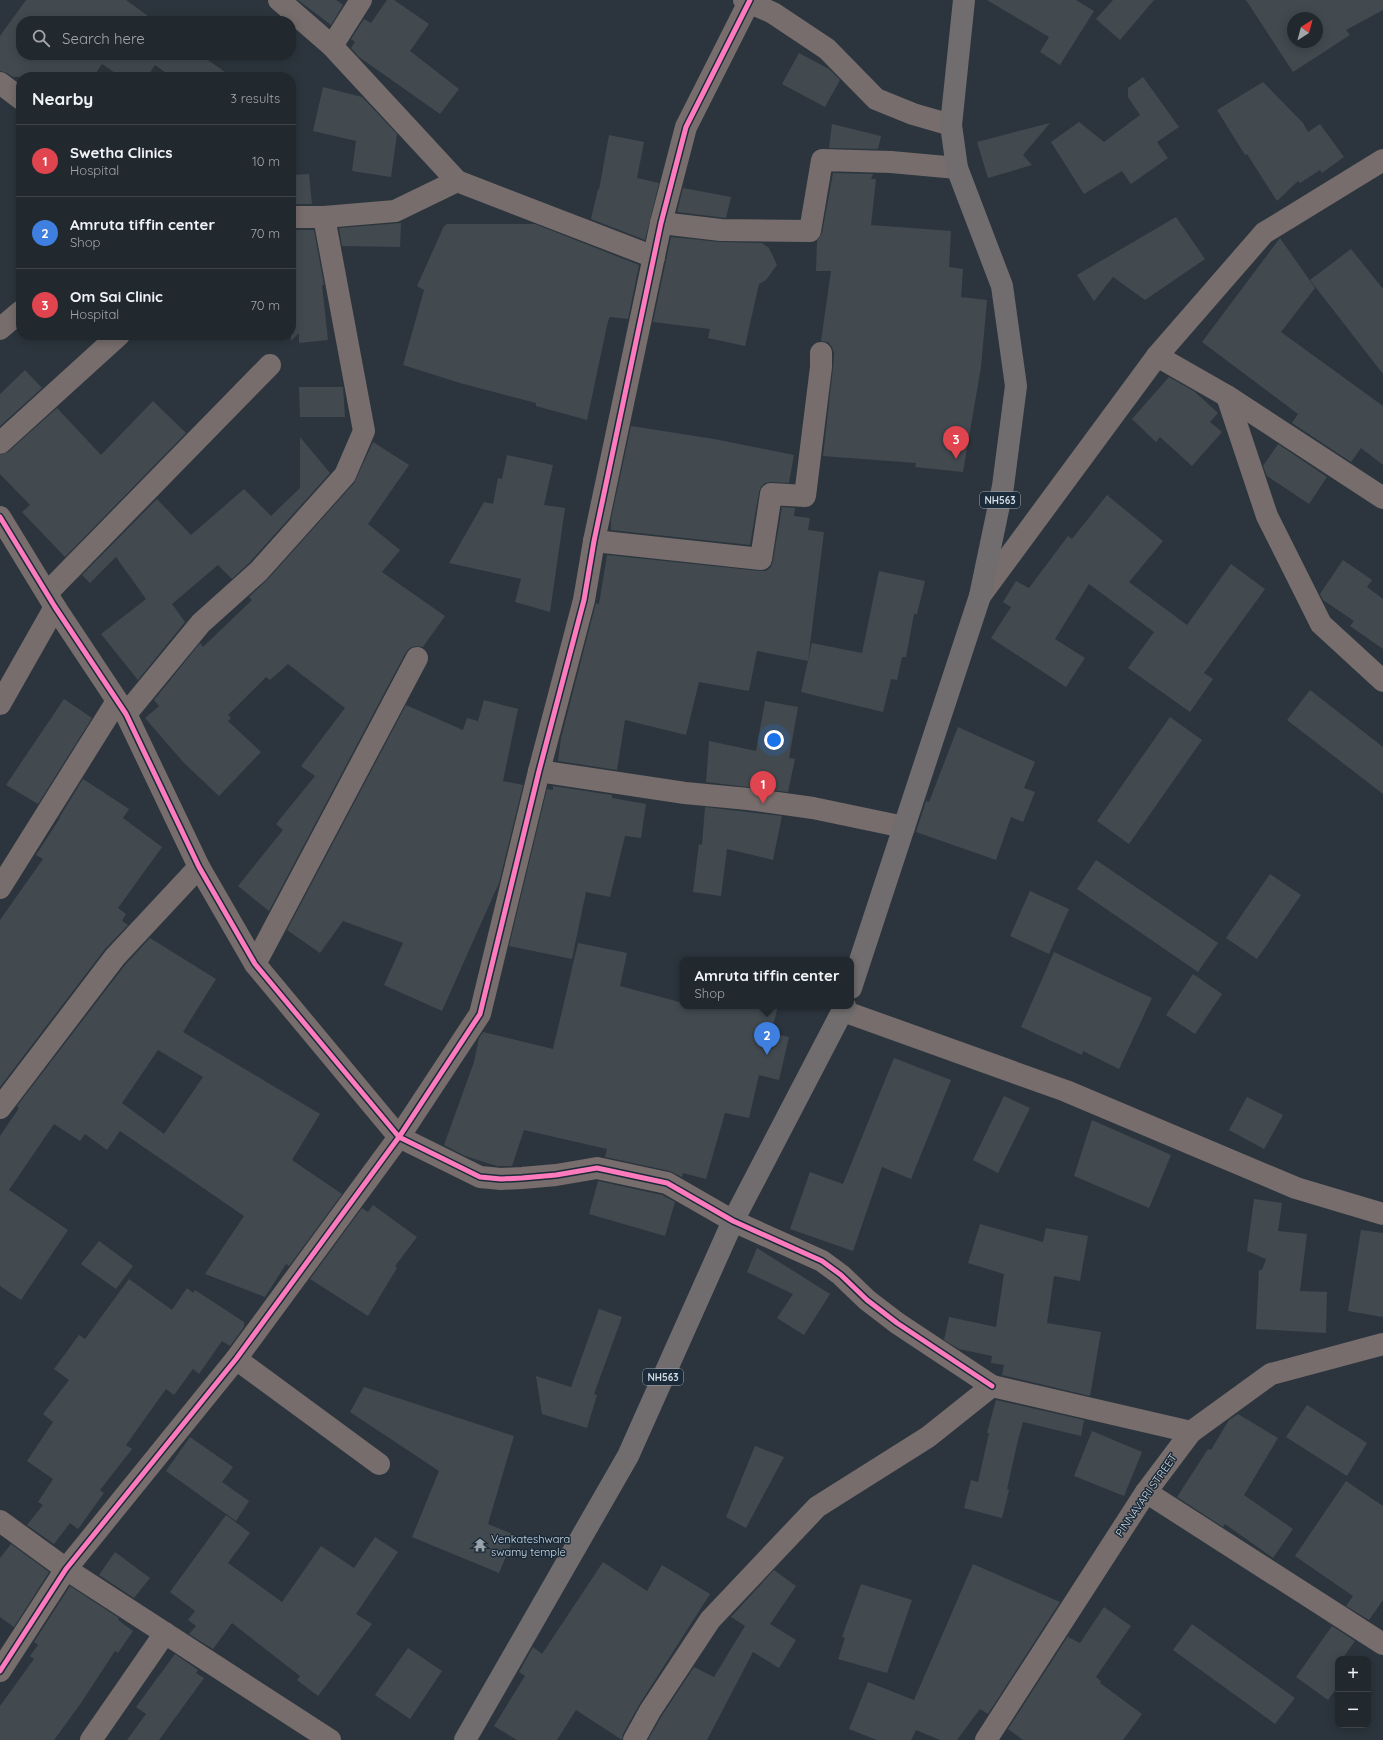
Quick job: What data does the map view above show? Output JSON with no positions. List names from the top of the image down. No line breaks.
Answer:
{"streets":{"highway":["NH563"],"street":["PINNAVARI STREET"]},"places":{"temple":["Venkateshwara swamy temple"]},"north":"top right","page":{"search":"Search here","heading":["Nearby","3 results"],"list":[{"mark":"1","name":"Swetha Clinics","note":"Hospital","value":"10 m"},{"mark":"2","name":"Amruta tiffin center","note":"Shop","value":"70 m"},{"mark":"3","name":"Om Sai Clinic","note":"Hospital","value":"70 m"}],"pins":["3","1","2"],"popup":["Amruta tiffin center","Shop"],"map_buttons":["+","−"]}}
